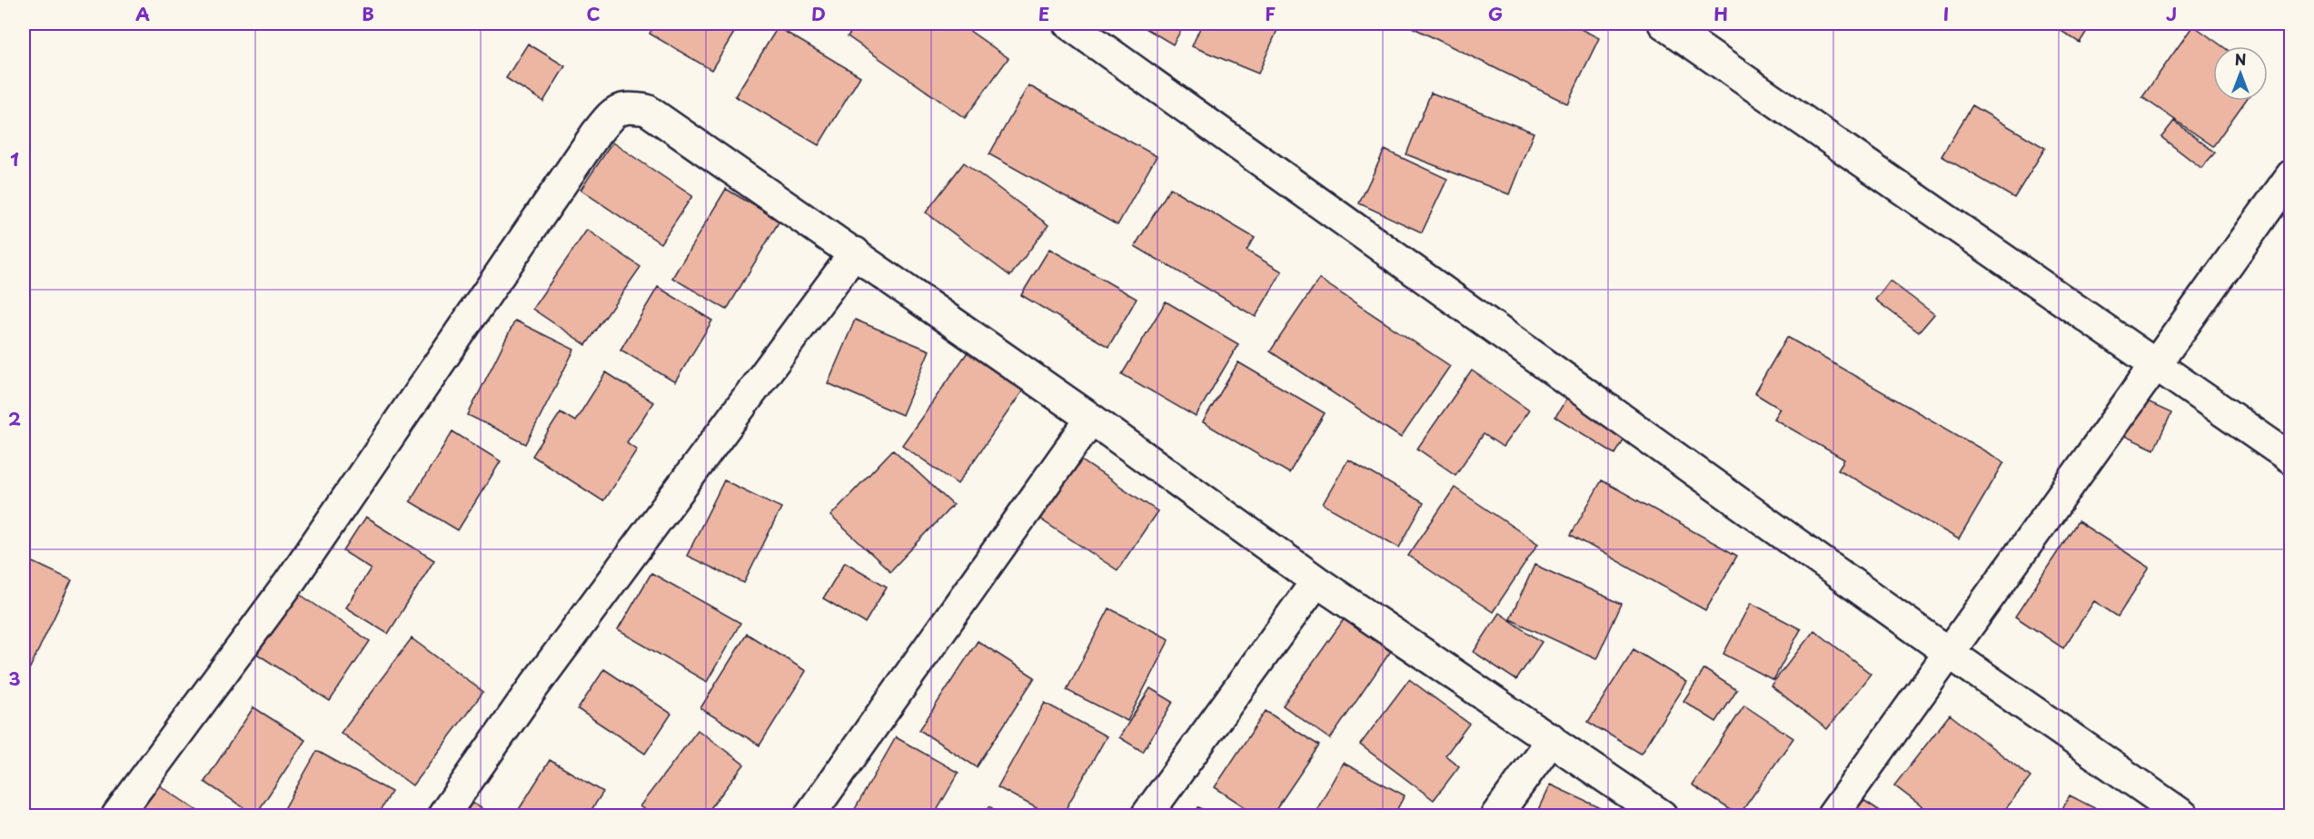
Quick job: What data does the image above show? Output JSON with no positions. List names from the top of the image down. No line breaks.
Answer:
{"north":"top","grid":{"columns":["A","B","C","D","E","F","G","H","I","J"],"rows":["1","2","3"]}}
